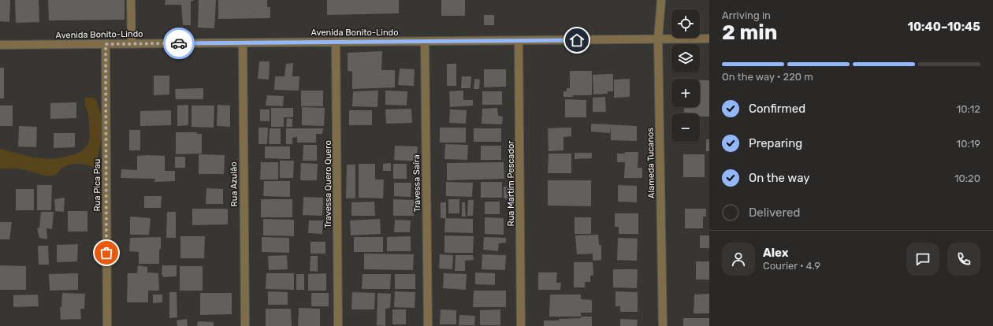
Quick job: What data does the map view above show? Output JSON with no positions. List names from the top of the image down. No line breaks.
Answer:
{"streets":{"street":["Avenida Bonito-Lindo","Alameda Tucanos","Travessa Saíra","Rua Martim Pescador","Rua Azulão","Travessa Quero Quero","Rua Pica Pau"]},"crossings":[["Avenida Bonito-Lindo","Alameda Tucanos"],["Avenida Bonito-Lindo","Travessa Saíra"],["Avenida Bonito-Lindo","Rua Martim Pescador"],["Avenida Bonito-Lindo","Rua Azulão"],["Avenida Bonito-Lindo","Travessa Quero Quero"],["Avenida Bonito-Lindo","Rua Pica Pau"]],"page":{"heading":["2 min","Arriving in","10:40–10:45"],"panel":["Alex","Courier · 4.9"],"map_buttons":["+","−"],"bar":"On the way · 220 m","list":[["Confirmed","10:12"],["Preparing","10:19"],["On the way","10:20"],"Delivered"]}}
